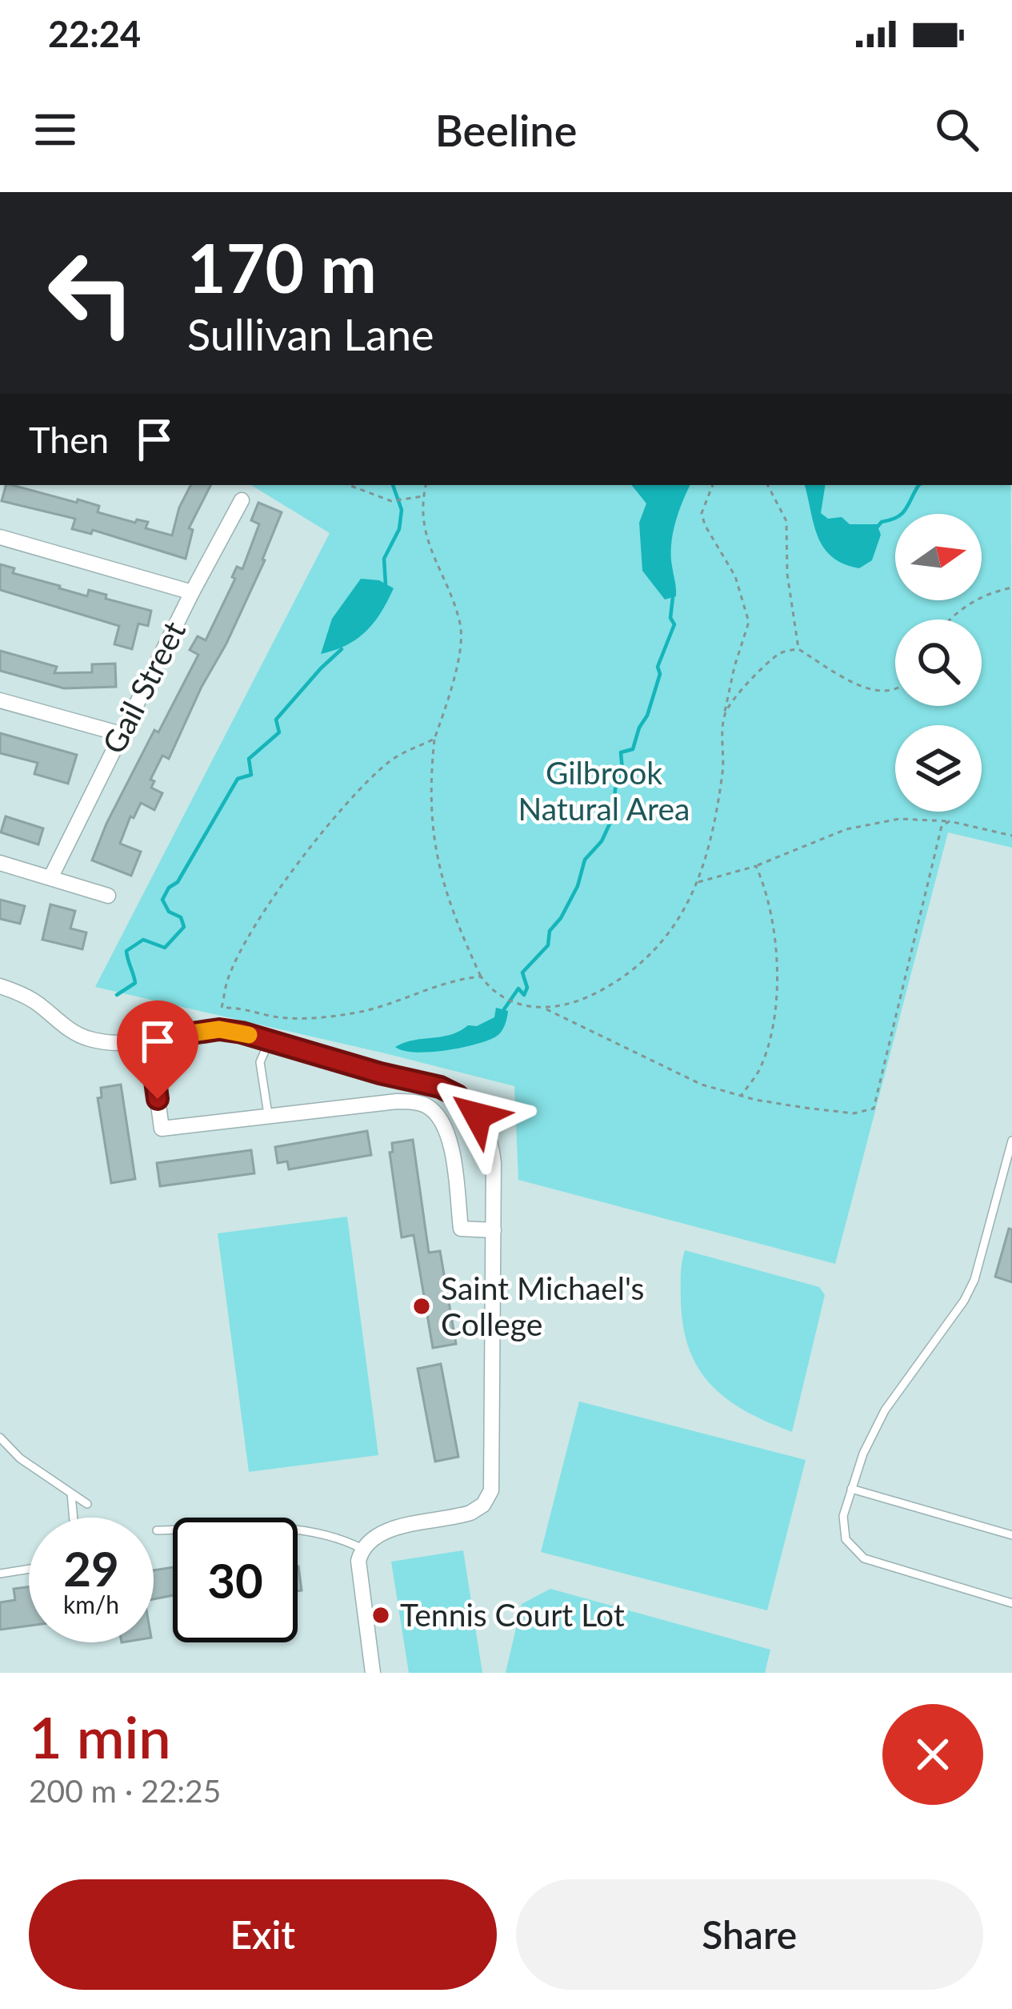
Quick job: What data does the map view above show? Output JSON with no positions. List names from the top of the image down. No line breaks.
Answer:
{"streets":{"street":["Gail Street"]},"parks":["Gilbrook Natural Area"],"places":["Saint Michael's College","Tennis Court Lot"],"north":"right","page":{"status":"22:24","header":"Beeline","turn":["170 m","Sullivan Lane"],"then":"Then","speed":"29 km/h","limit":"30","heading":["1 min","200 m · 22:25"],"buttons":["Exit","Share"]}}
